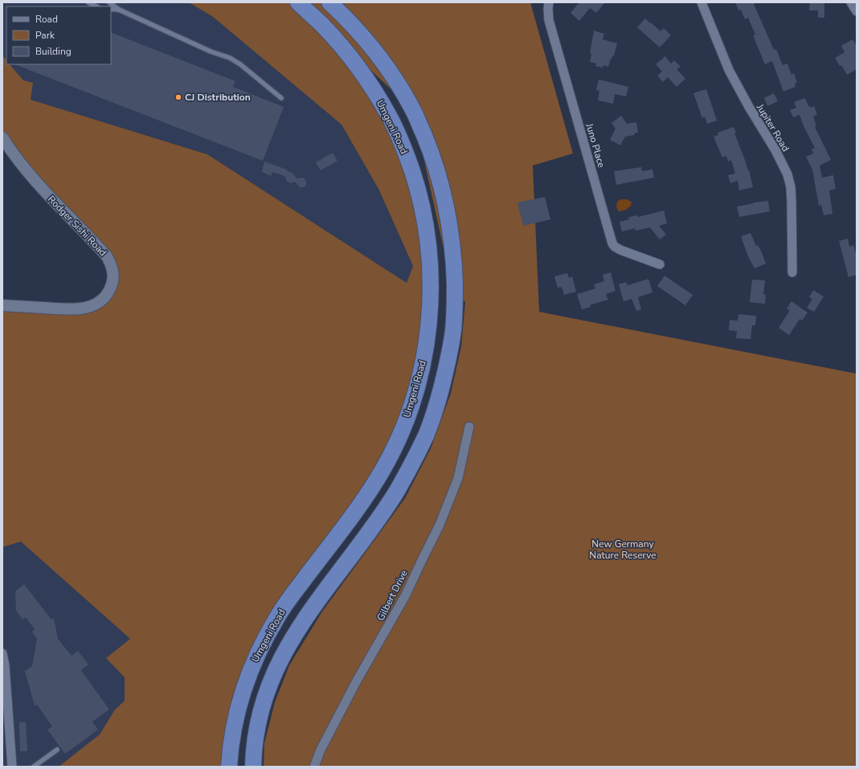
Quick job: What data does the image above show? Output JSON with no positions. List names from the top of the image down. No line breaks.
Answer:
{"streets":{"highway":["Umgeni Road"],"street":["Jupiter Road","Juno Place","Rodger Sishi Road","Gilbert Drive"]},"parks":["New Germany Nature Reserve"],"places":["CJ Distribution"],"legend":["Road","Park","Building"]}
